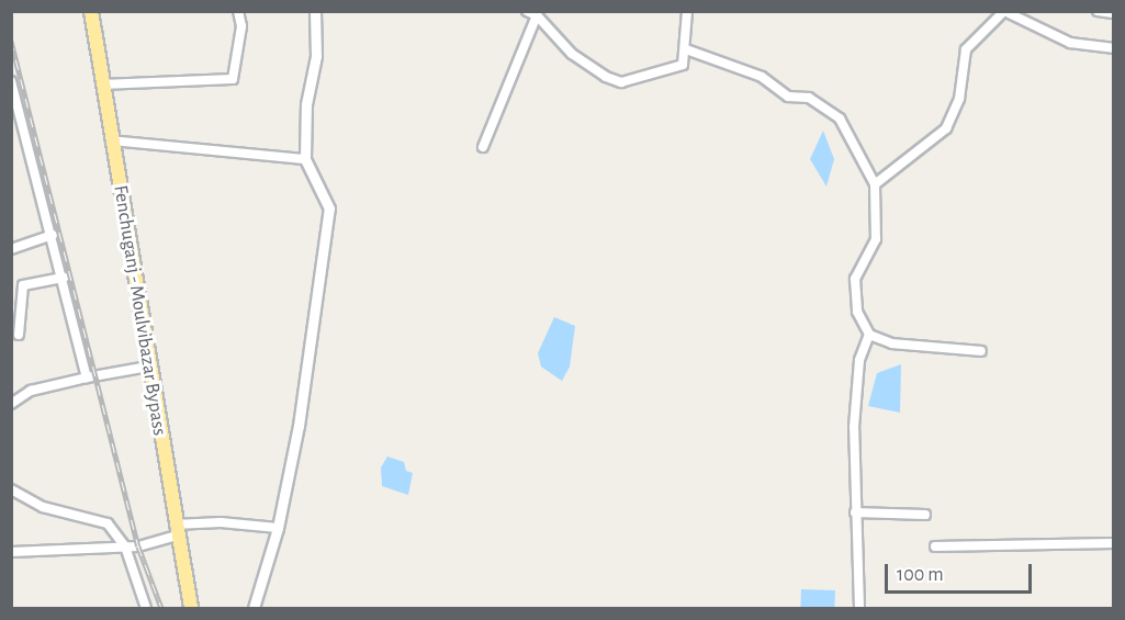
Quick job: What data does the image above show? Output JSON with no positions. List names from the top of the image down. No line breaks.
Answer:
{"streets":{"highway":["Fenchuganj - Moulvibazar Bypass"]},"scale_bar":"100 m"}
